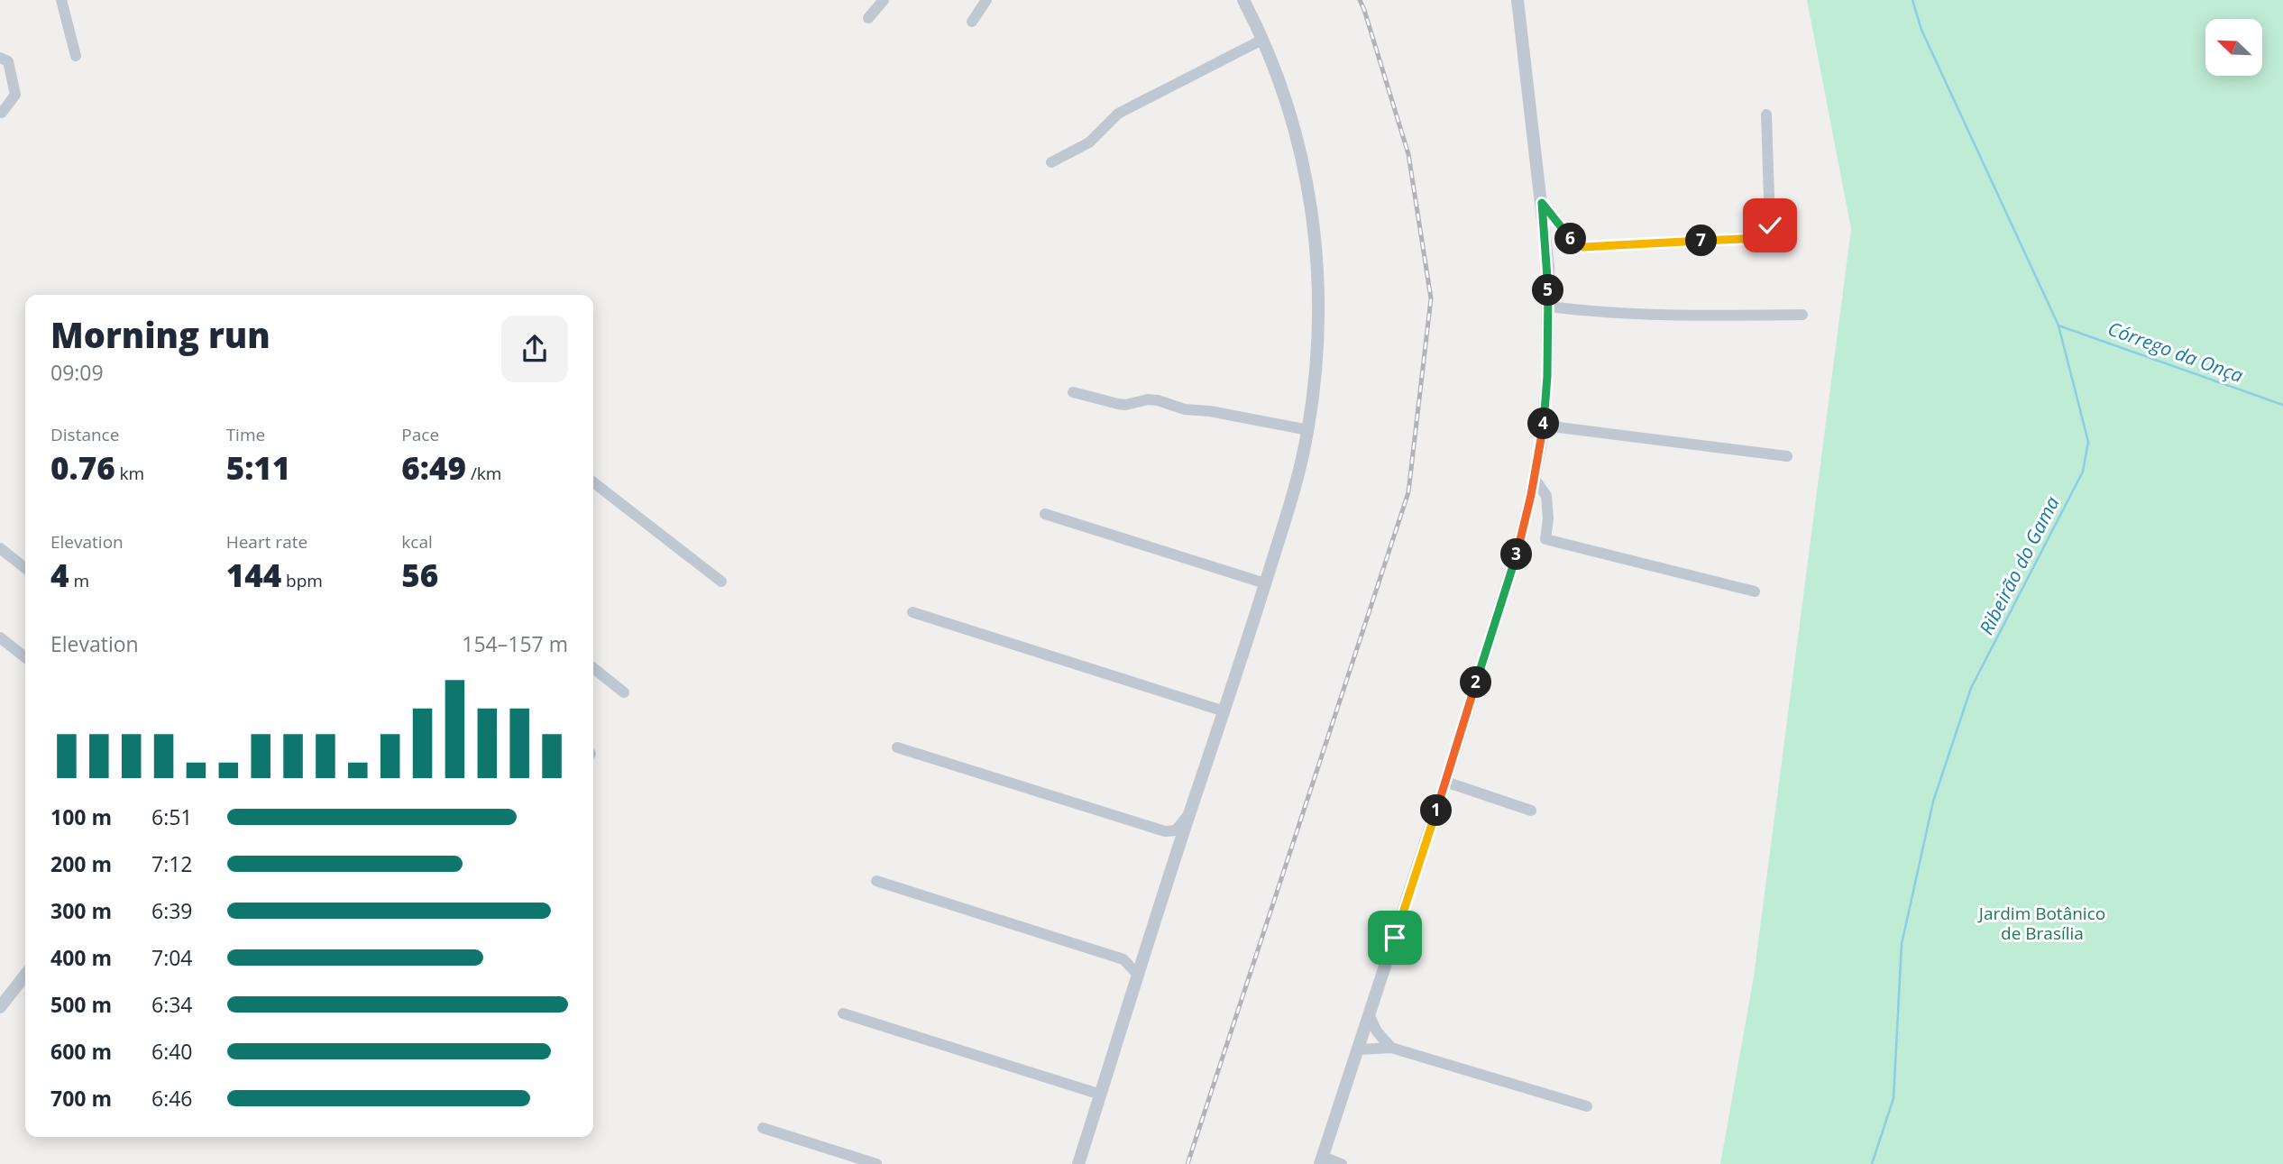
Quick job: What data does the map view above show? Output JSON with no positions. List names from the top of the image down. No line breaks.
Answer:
{"water":["Córrego da Onça","Ribeirão do Gama"],"parks":["Jardim Botânico de Brasília"],"north":"top left","page":{"pins":["6","7","5","4","3","2","1"],"heading":["Morning run","09:09"],"stats":[["Distance","0.76 km"],["Time","5:11"],["Pace","6:49 /km"],["Elevation","4 m"],["Heart rate","144 bpm"],["kcal","56"]],"chart":["Elevation","154–157 m"],"list":[{"name":"100 m","note":"6:51"},{"name":"200 m","note":"7:12"},{"name":"300 m","note":"6:39"},{"name":"400 m","note":"7:04"},{"name":"500 m","note":"6:34"},{"name":"600 m","note":"6:40"},{"name":"700 m","note":"6:46"}]}}
